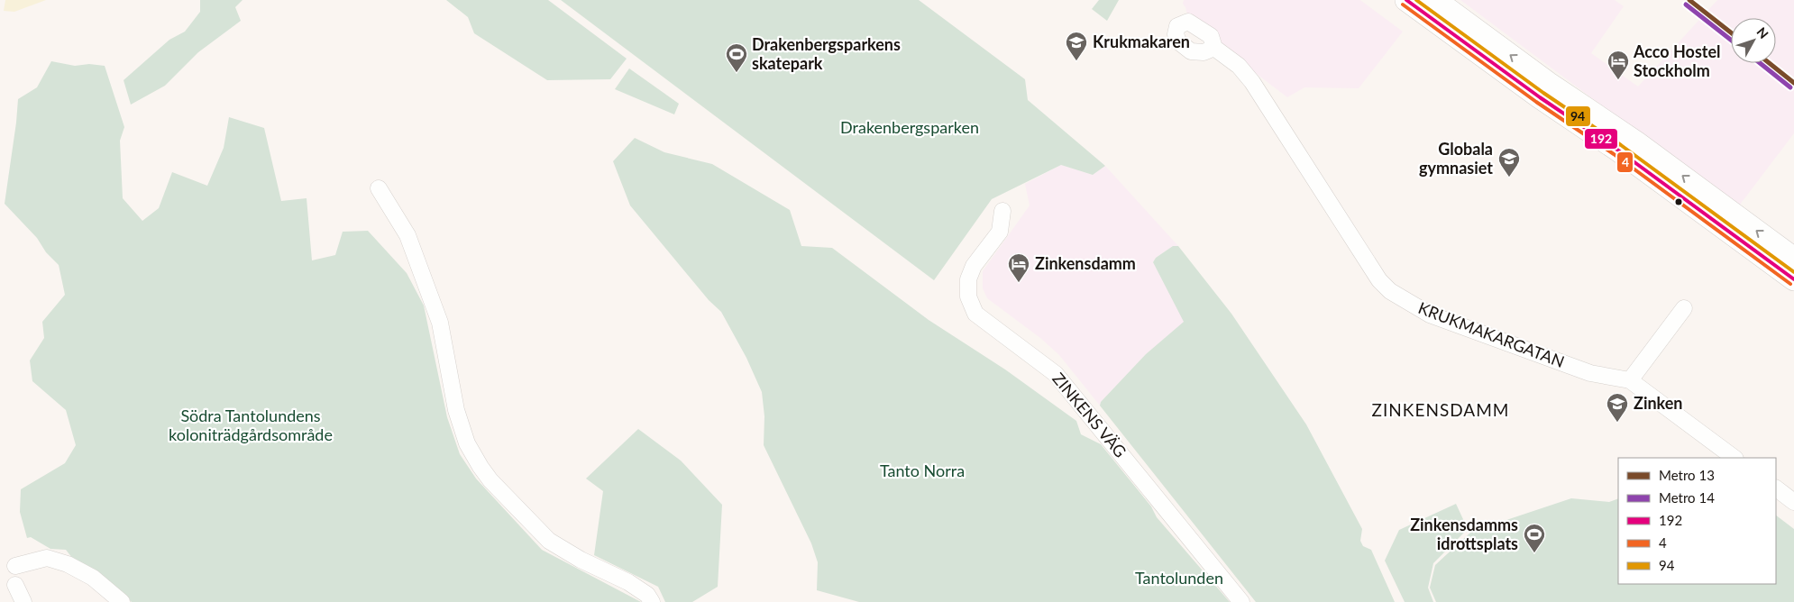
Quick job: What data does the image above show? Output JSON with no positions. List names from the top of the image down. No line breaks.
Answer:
{"streets":{"street":["KRUKMAKARGATAN","ZINKENS VÄG"]},"districts":["ZINKENSDAMM"],"parks":["Drakenbergsparken","Södra Tantolundens koloniträdgårdsområde","Tanto Norra","Tantolunden"],"places":{"school or university":["Krukmakaren","Globala gymnasiet","Zinken"],"sports":["Drakenbergsparkens skatepark","Zinkensdamms idrottsplats"],"hotel":["Acco Hostel Stockholm","Zinkensdamm"]},"lines":["metro line 13","transit line 192","transit line 94","metro line 14","transit line 4"],"legend":["Metro 13","Metro 14","192","4","94"],"north":"top right"}
